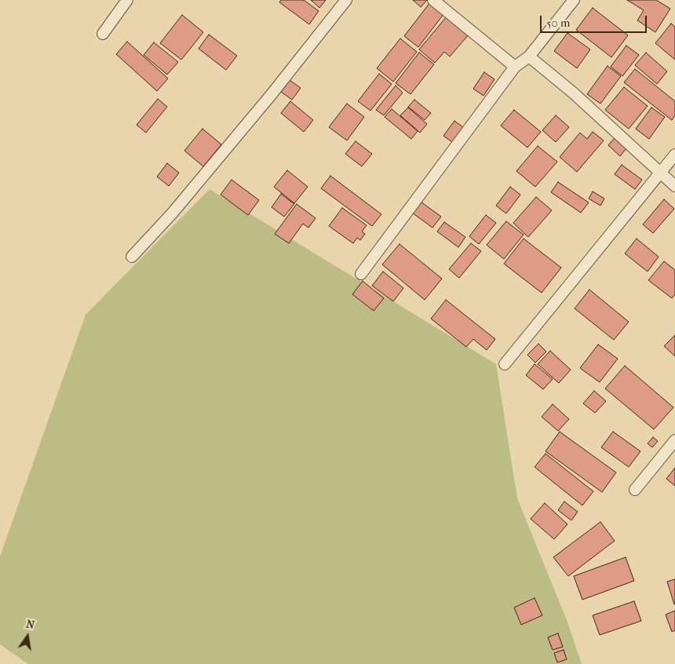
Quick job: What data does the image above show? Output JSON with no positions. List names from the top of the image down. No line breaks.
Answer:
{"scale_bar":"50 m","north":"top"}
